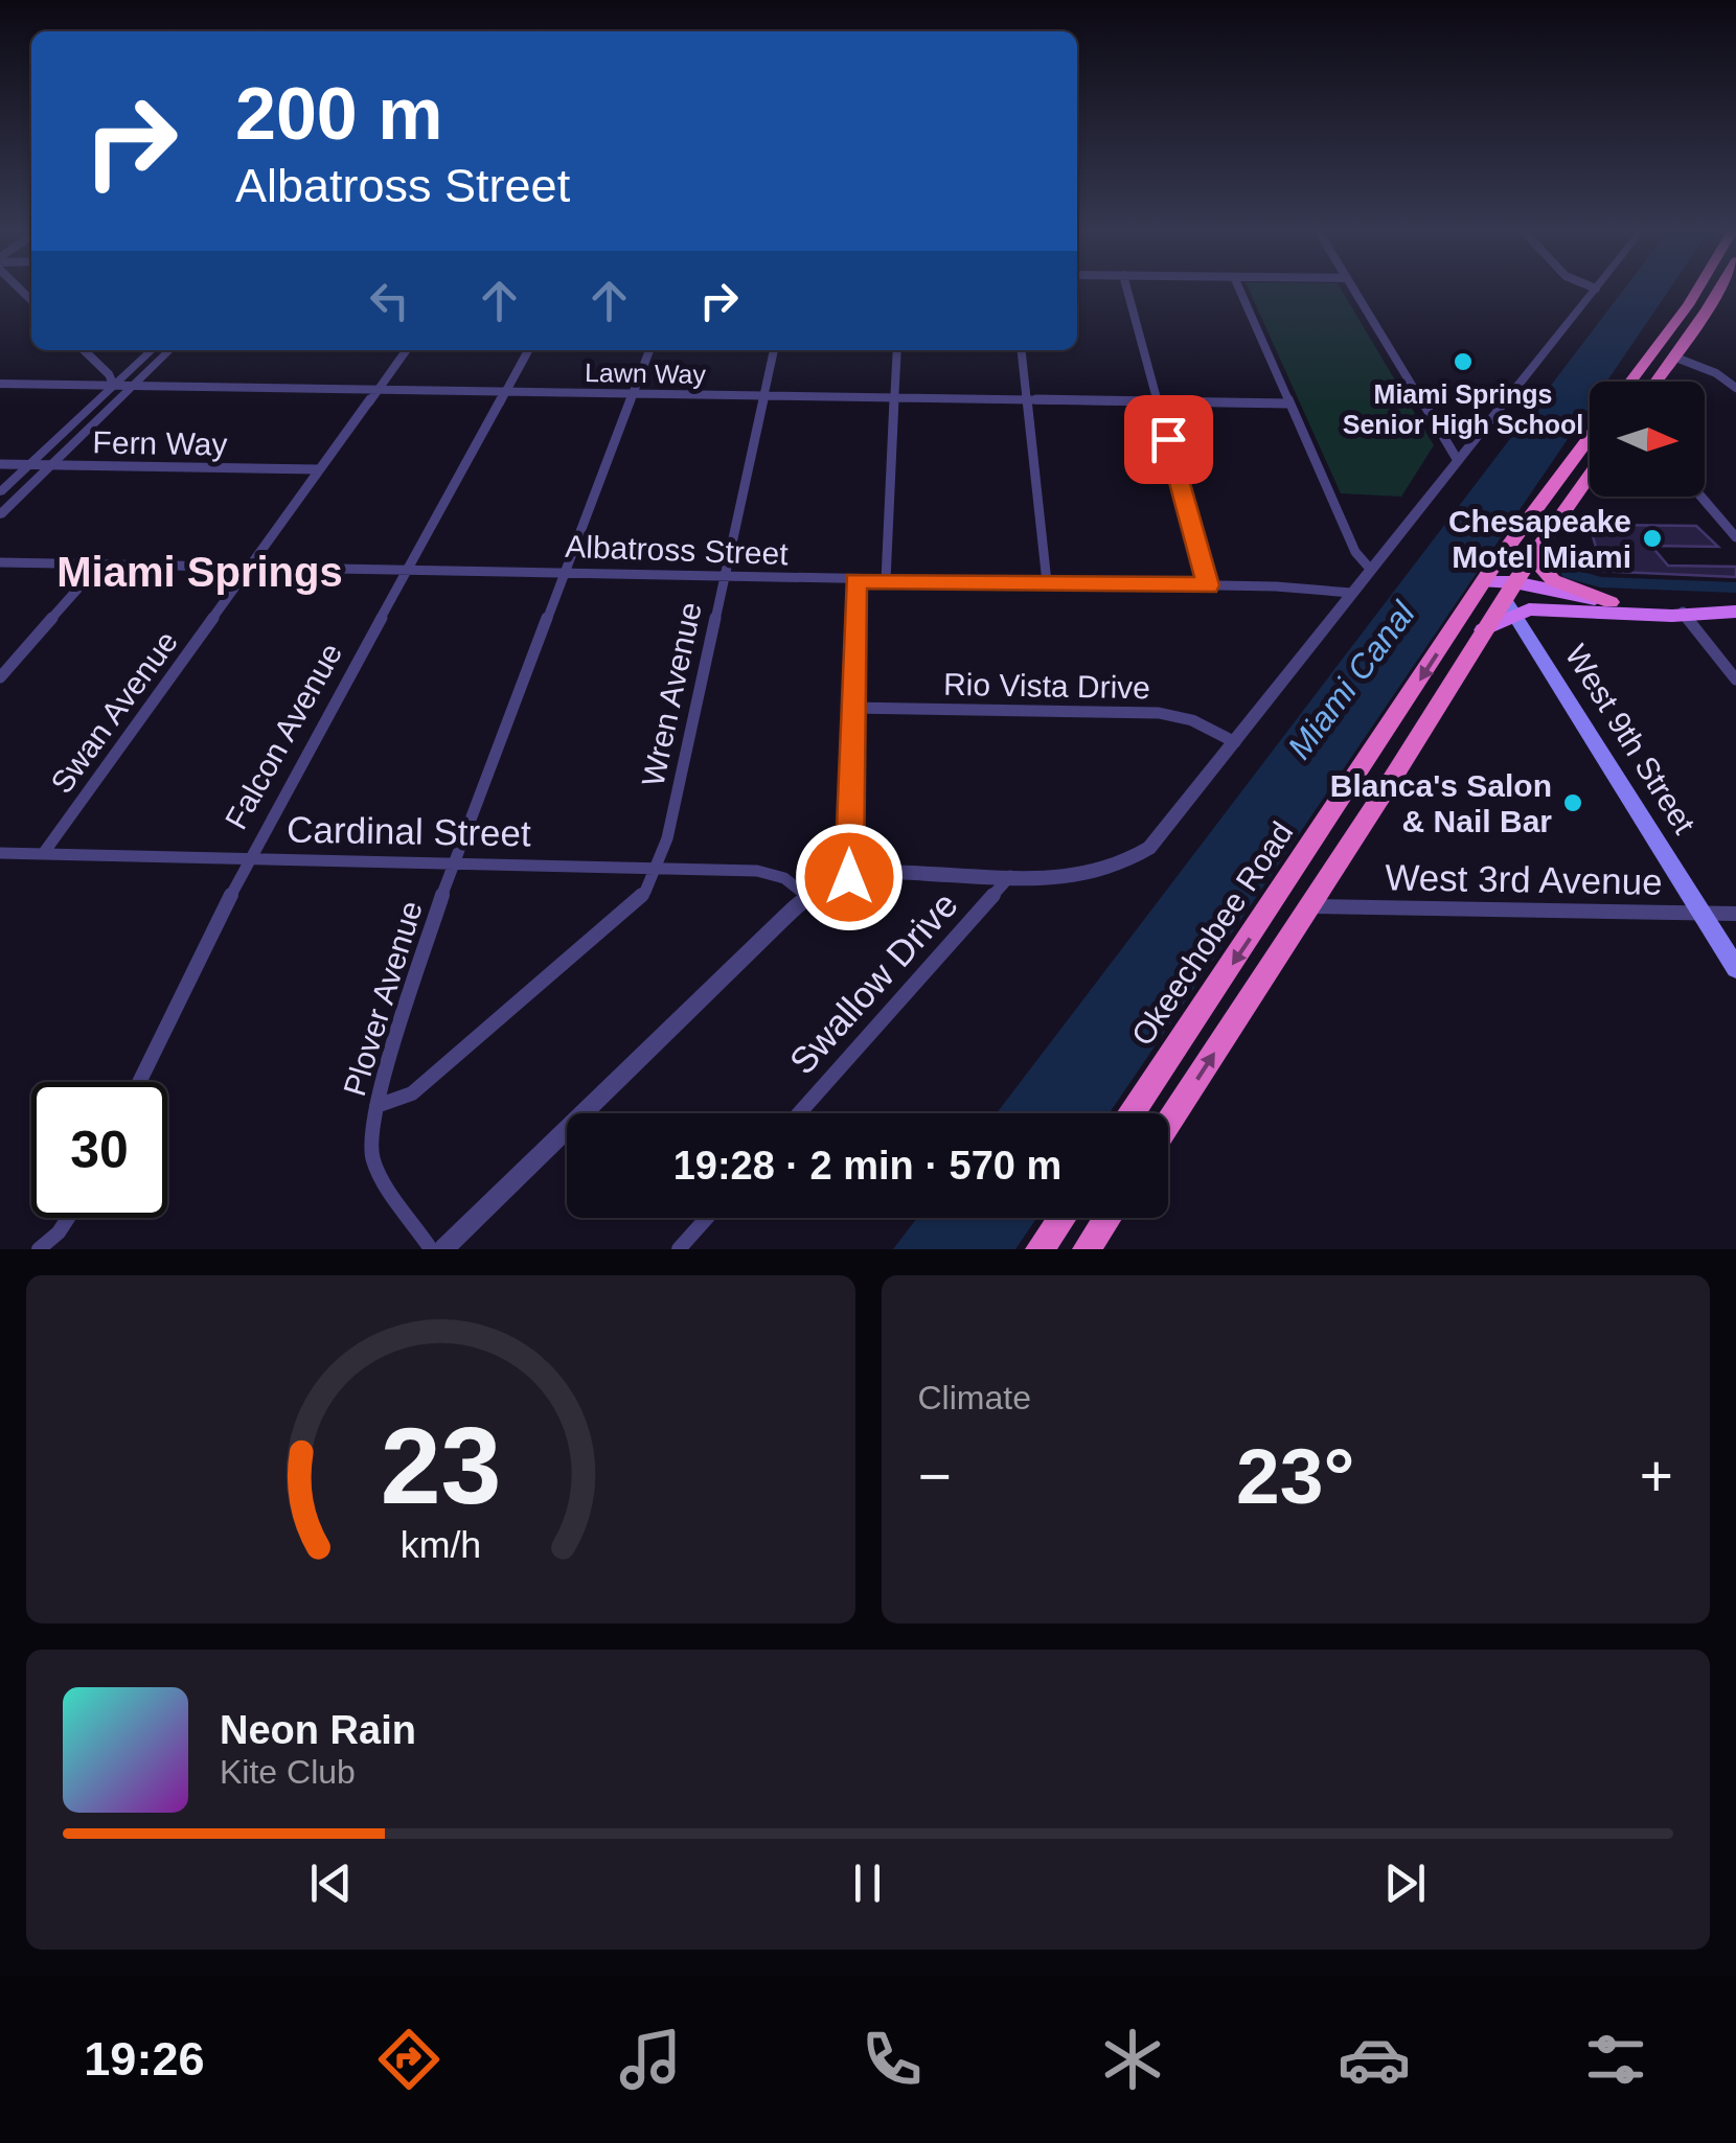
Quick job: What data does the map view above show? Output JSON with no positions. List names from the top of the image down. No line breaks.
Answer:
{"streets":{"highway":["Okeechobee Road"],"main road":["West 9th Street"],"street":["Lawn Way","Fern Way","Albatross Street","Rio Vista Drive","Wren Avenue","Swan Avenue","Falcon Avenue","Cardinal Street","West 3rd Avenue","Swallow Drive","Plover Avenue"]},"crossings":[["Lawn Way","Wren Avenue"],["Lawn Way","Swan Avenue"],["Lawn Way","Falcon Avenue"],["Lawn Way","Plover Avenue"],["Fern Way","Swan Avenue"],["Albatross Street","Wren Avenue"],["Albatross Street","Swan Avenue"],["Albatross Street","Falcon Avenue"],["Albatross Street","Plover Avenue"],["Wren Avenue","Cardinal Street"],["Wren Avenue","Plover Avenue"],["Swan Avenue","Cardinal Street"],["Falcon Avenue","Cardinal Street"],["West 9th Street","West 3rd Avenue"],["West 9th Street","Okeechobee Road"],["Cardinal Street","Plover Avenue"],["West 3rd Avenue","Okeechobee Road"]],"districts":["Miami Springs"],"water":["Miami Canal"],"places":["Miami Springs Senior High School","Chesapeake Motel Miami","Blanca's Salon & Nail Bar"],"north":"right","page":{"turn":["200 m","Albatross Street"],"limit":"30","trip":"19:28 · 2 min · 570 m","tile":"Climate","heat":["−","23°","+"],"song":["Neon Rain","Kite Club"],"tabs":"19:26","gauge":["23","km/h"]}}
